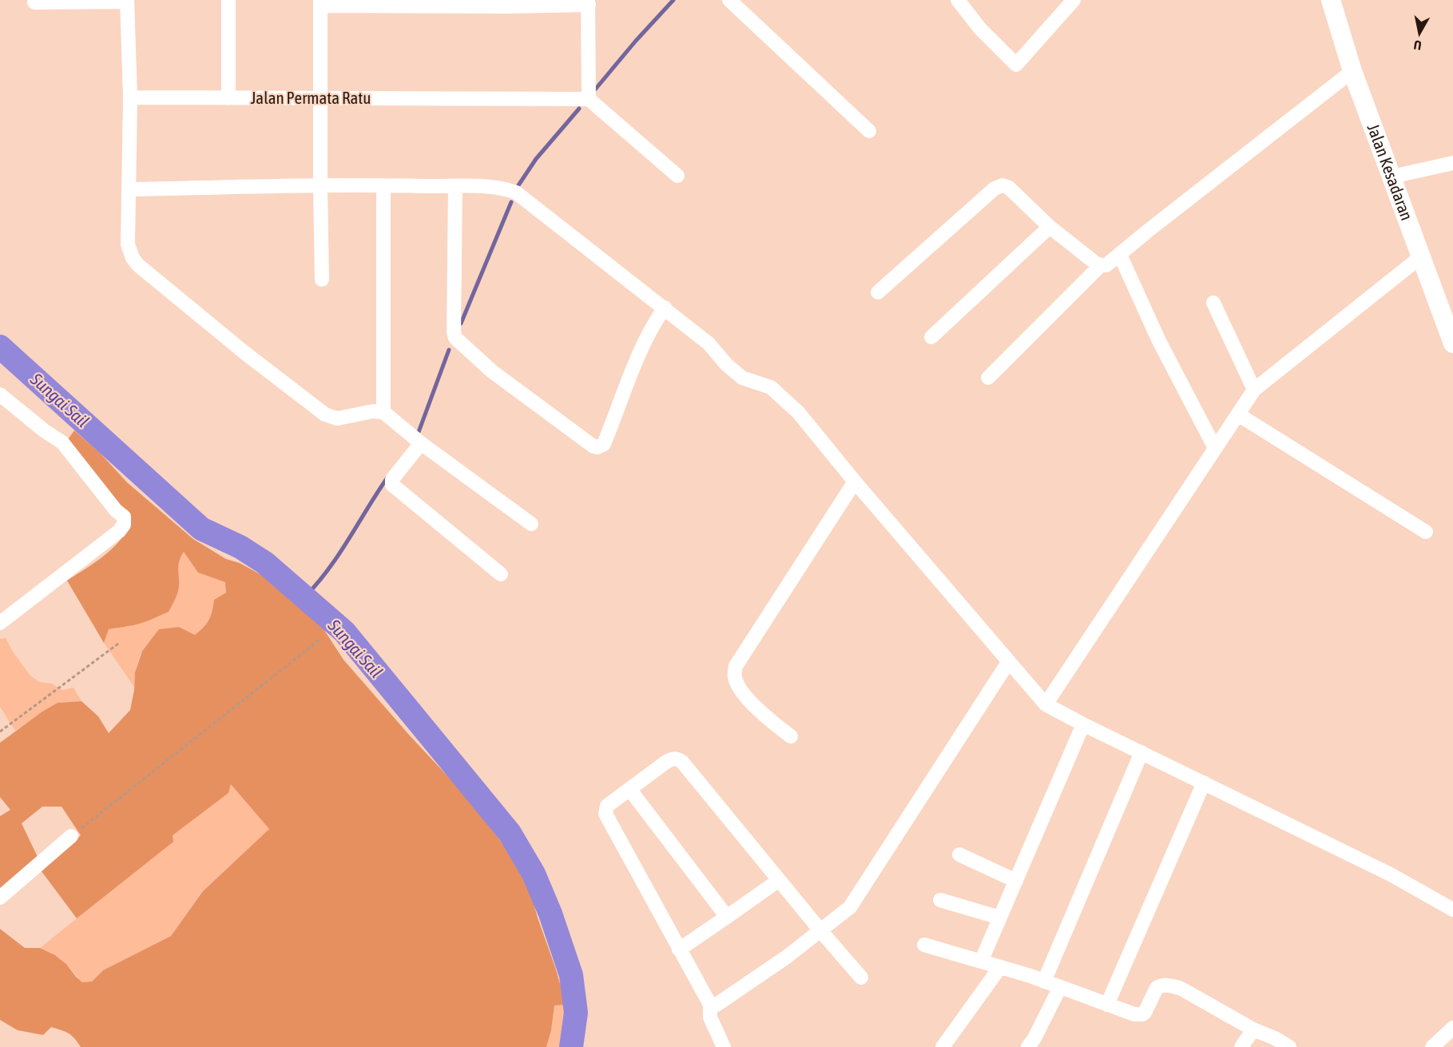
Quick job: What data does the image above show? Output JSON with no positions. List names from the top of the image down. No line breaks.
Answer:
{"streets":{"street":["Jalan Permata Ratu","Jalan Kesadaran"]},"water":["Sungai Sail"],"north":"bottom"}
